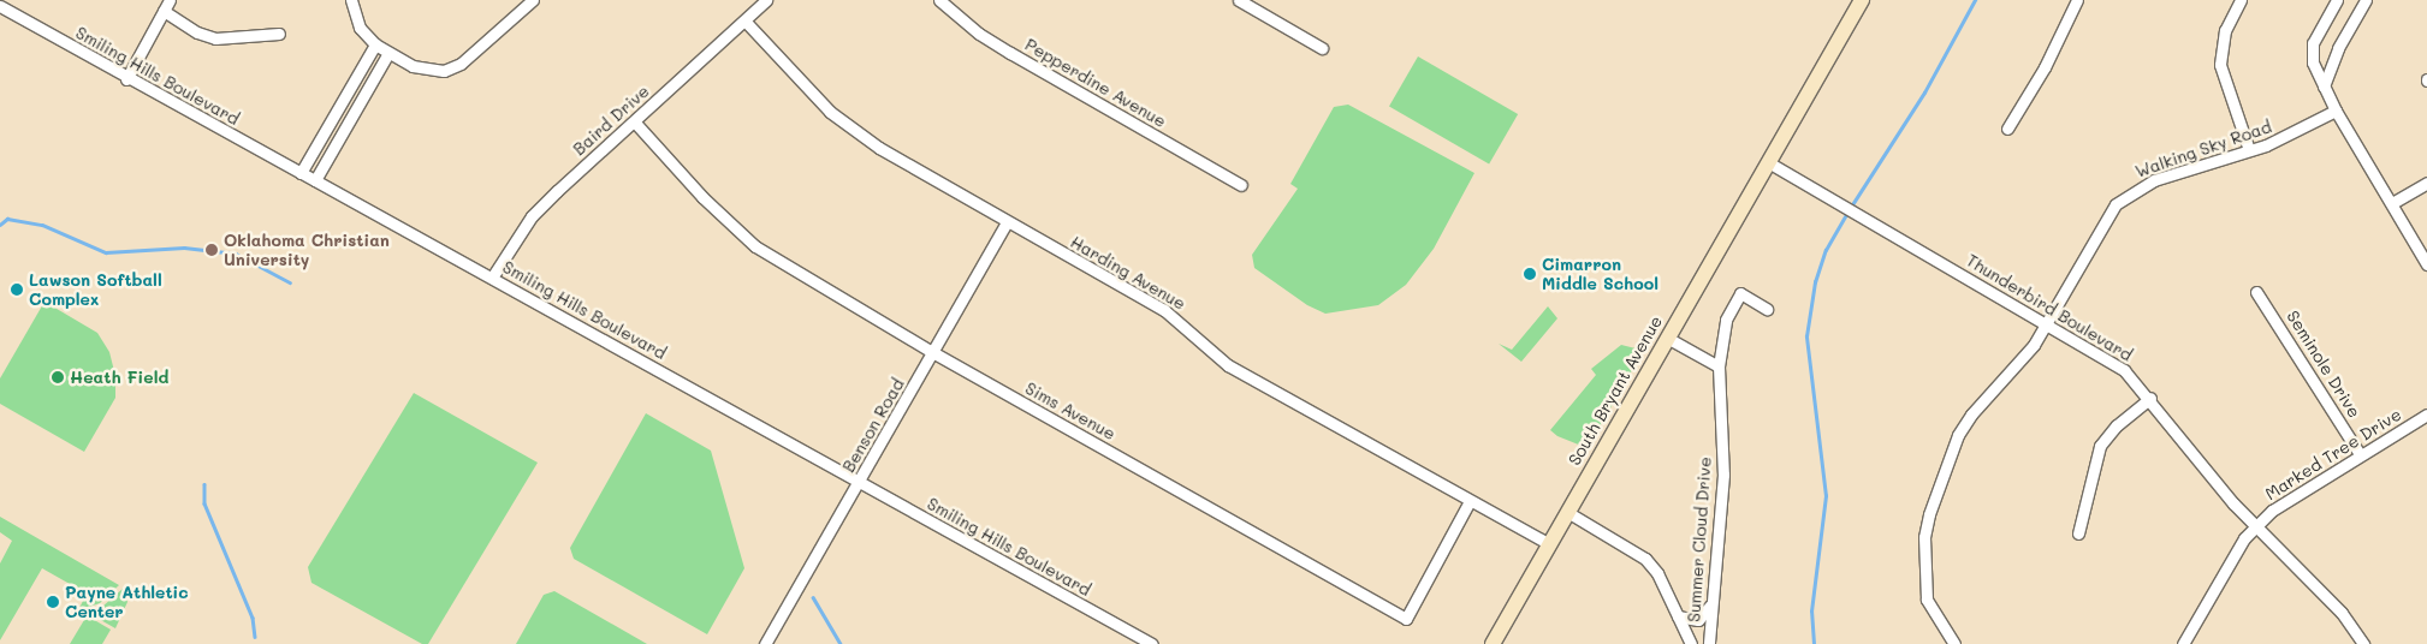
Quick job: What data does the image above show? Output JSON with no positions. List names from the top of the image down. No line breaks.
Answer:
{"streets":{"street":["Smiling Hills Boulevard","Pepperdine Avenue","Baird Drive","Walking Sky Road","Harding Avenue","Thunderbird Boulevard","Seminole Drive","South Bryant Avenue","Sims Avenue","Benson Road","Marked Tree Drive","Summer Cloud Drive"]},"crossings":[["Smiling Hills Boulevard","Baird Drive"],["Smiling Hills Boulevard","Benson Road"],["Baird Drive","Harding Avenue"],["Baird Drive","Sims Avenue"],["Walking Sky Road","Thunderbird Boulevard"],["Harding Avenue","South Bryant Avenue"],["Harding Avenue","Sims Avenue"],["Harding Avenue","Benson Road"],["Thunderbird Boulevard","South Bryant Avenue"],["Thunderbird Boulevard","Marked Tree Drive"],["Seminole Drive","Marked Tree Drive"],["Sims Avenue","Benson Road"]],"places":["Oklahoma Christian University","Cimarron Middle School","Lawson Softball Complex","Heath Field","Payne Athletic Center"]}
